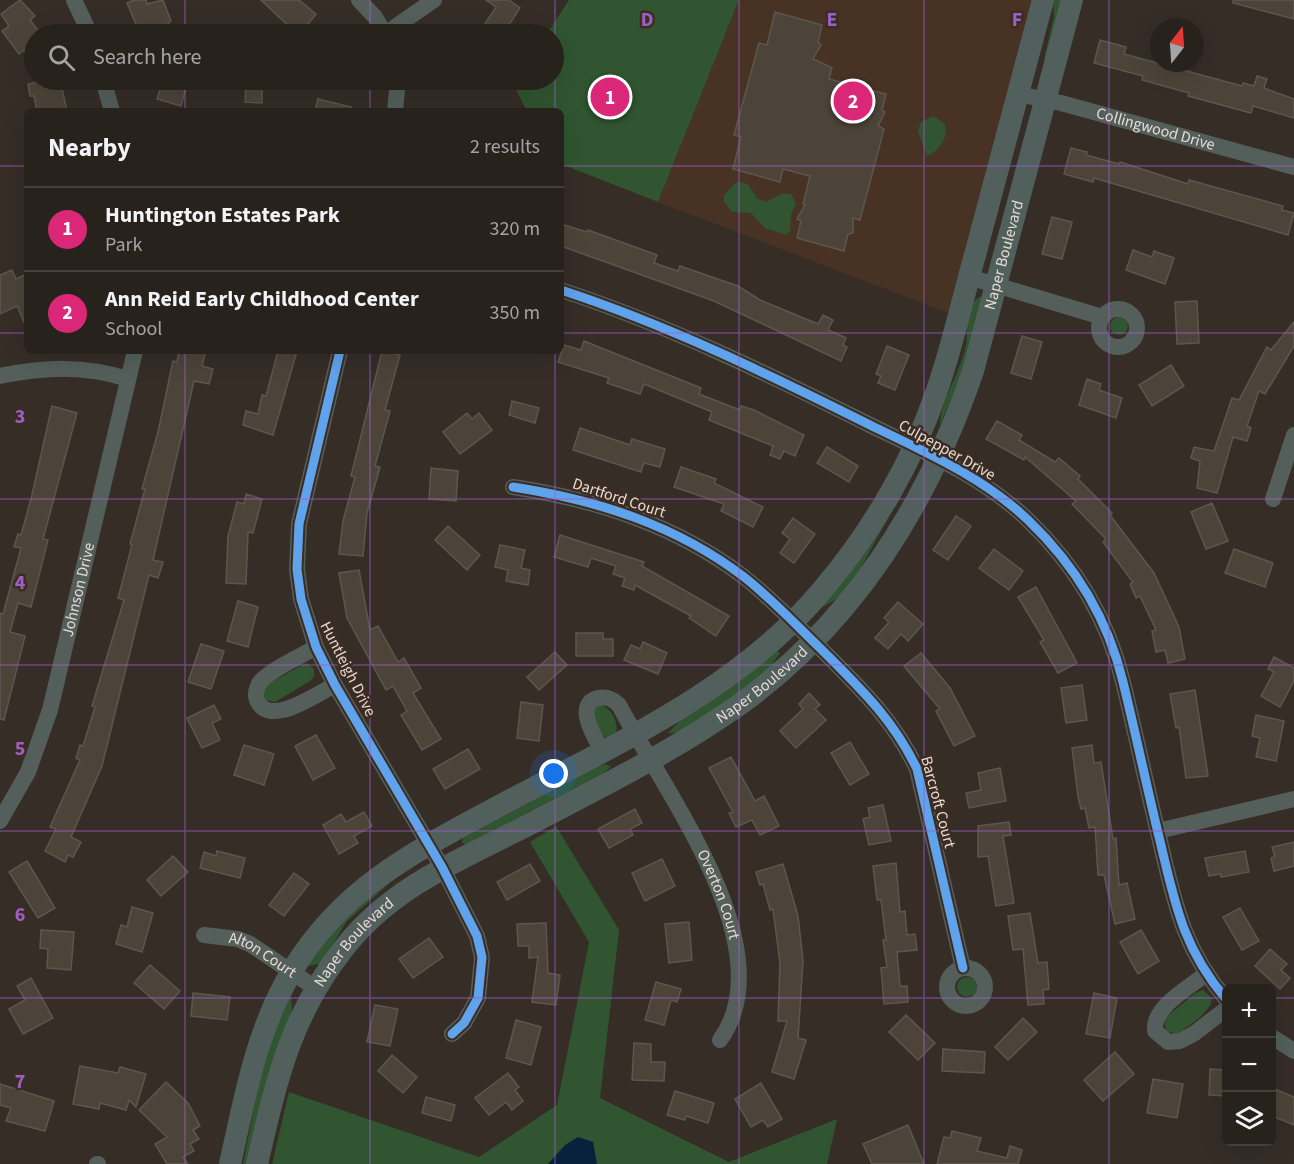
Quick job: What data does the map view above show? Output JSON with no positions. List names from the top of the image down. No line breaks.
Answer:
{"streets":{"main road":["Naper Boulevard"],"street":["Collingwood Drive","Culpepper Drive","Dartford Court","Johnson Drive","Huntleigh Drive","Barcroft Court","Overton Court","Alton Court"]},"crossings":[["Collingwood Drive","Naper Boulevard"],["Naper Boulevard","Culpepper Drive"],["Naper Boulevard","Dartford Court"],["Naper Boulevard","Huntleigh Drive"],["Naper Boulevard","Barcroft Court"],["Naper Boulevard","Overton Court"],["Naper Boulevard","Alton Court"],["Dartford Court","Barcroft Court"]],"north":"top","page":{"search":"Search here","pins":["1","2"],"heading":["Nearby","2 results"],"list":[{"mark":"1","name":"Huntington Estates Park","note":"Park","value":"320 m"},{"mark":"2","name":"Ann Reid Early Childhood Center","note":"School","value":"350 m"}],"map_buttons":["+","−"]},"grid":{"columns":["D","E","F"],"rows":["3","4","5","6","7"]}}
